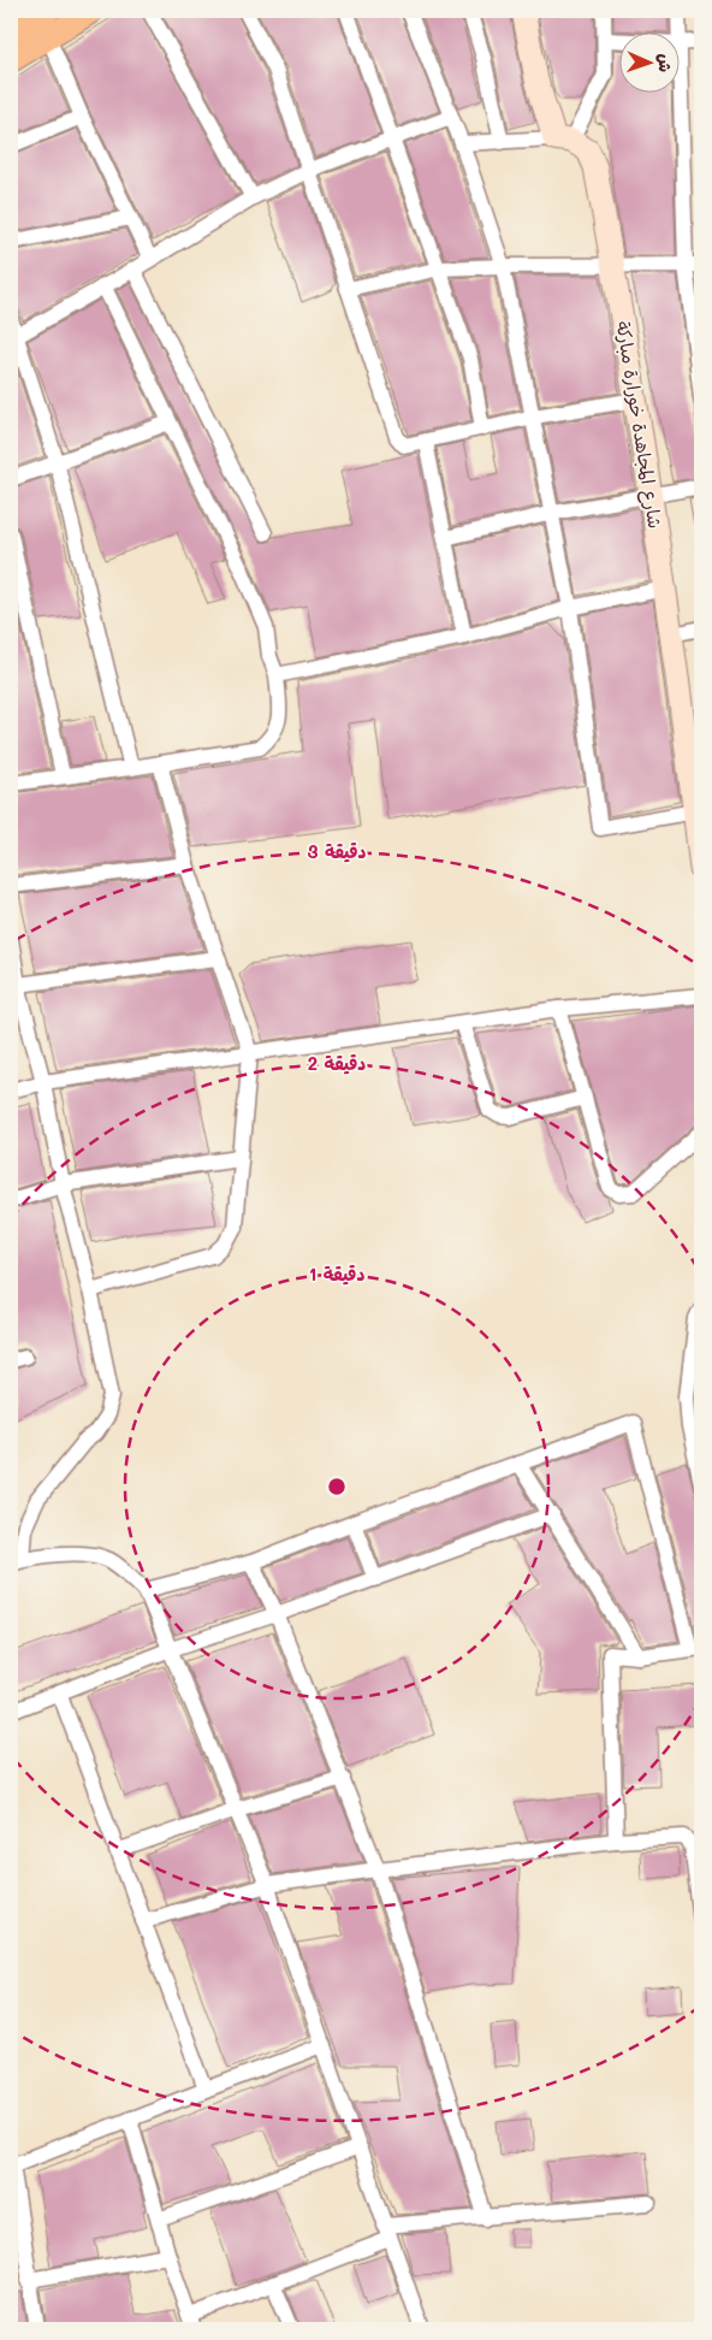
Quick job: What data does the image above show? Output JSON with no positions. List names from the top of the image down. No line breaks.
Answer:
{"streets":{"street":["شارع المجاهدة خورارة مباركة"]},"north":"right","rings":["3 دقيقة","2 دقيقة","1 دقيقة"]}
